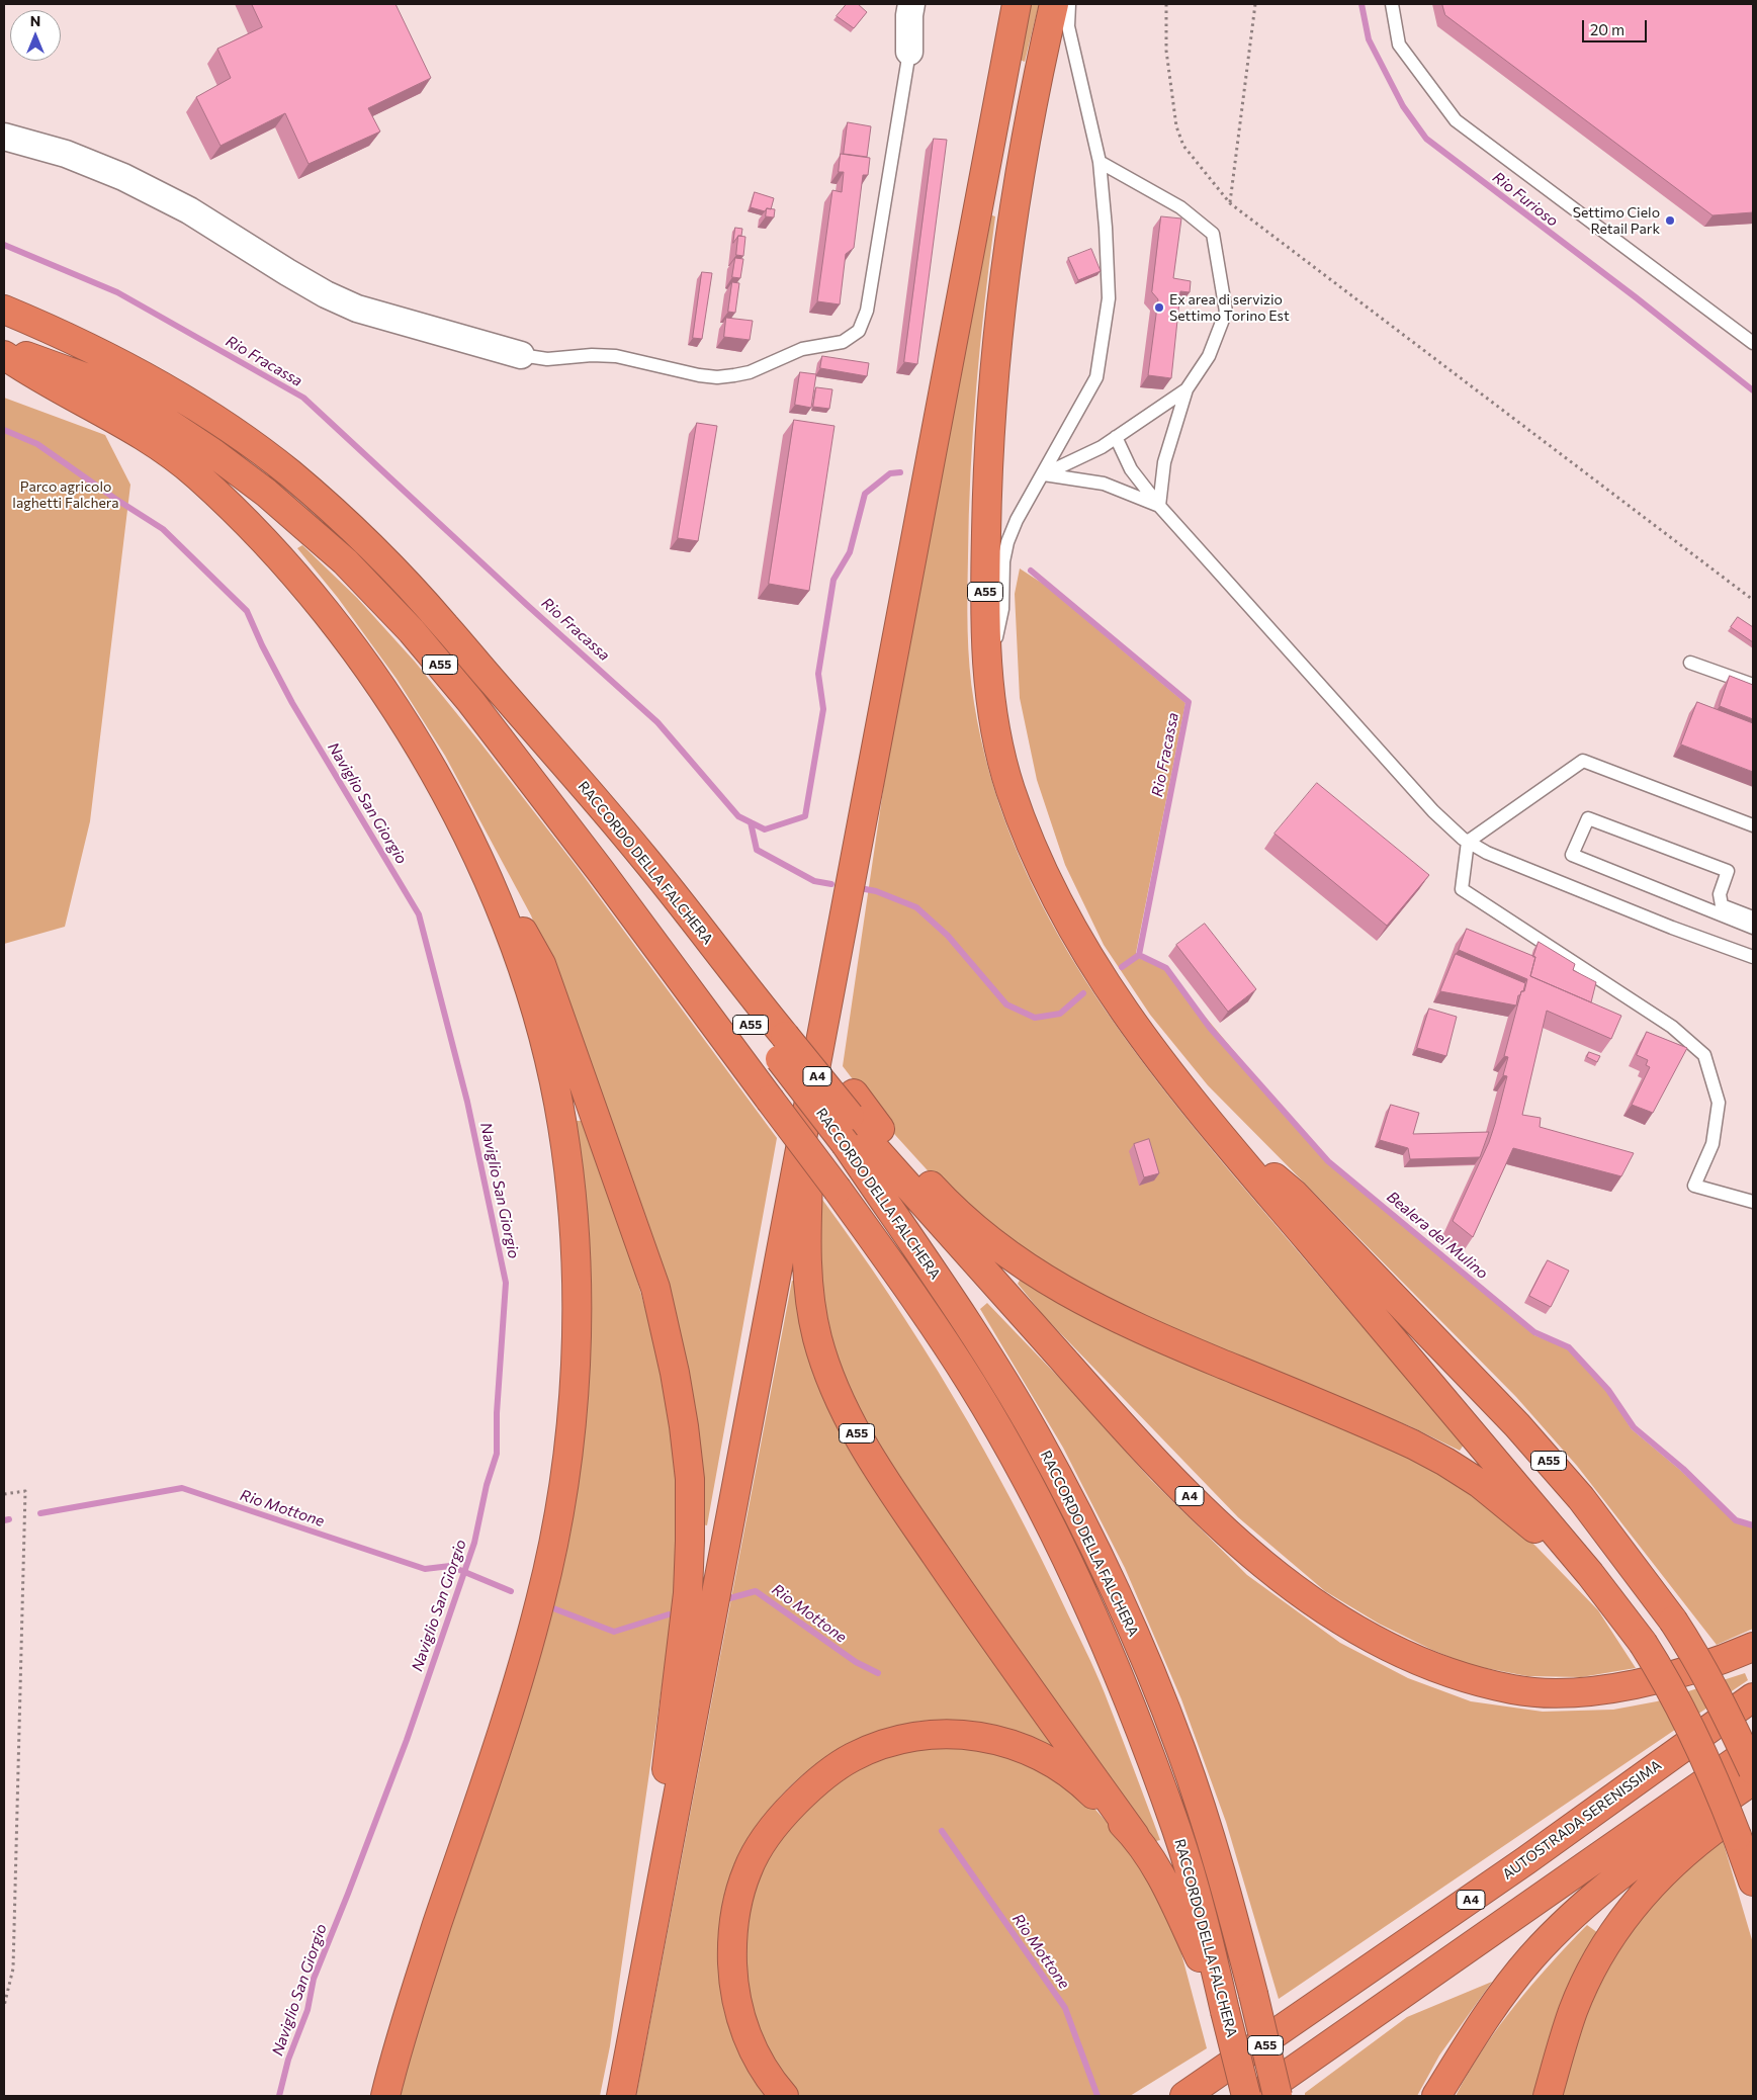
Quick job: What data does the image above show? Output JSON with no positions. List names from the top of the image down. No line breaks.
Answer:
{"streets":{"highway":["A55","RACCORDO DELLA FALCHERA","A4","AUTOSTRADA SERENISSIMA"]},"crossings":[["RACCORDO DELLA FALCHERA","A4"]],"water":["Rio Furioso","Rio Fracassa","Naviglio San Giorgio","Bealera del Mulino","Rio Mottone"],"parks":["Parco agricolo laghetti Falchera"],"places":["Settimo Cielo Retail Park","Ex area di servizio Settimo Torino Est"],"scale_bar":"20 m","north":"top"}
